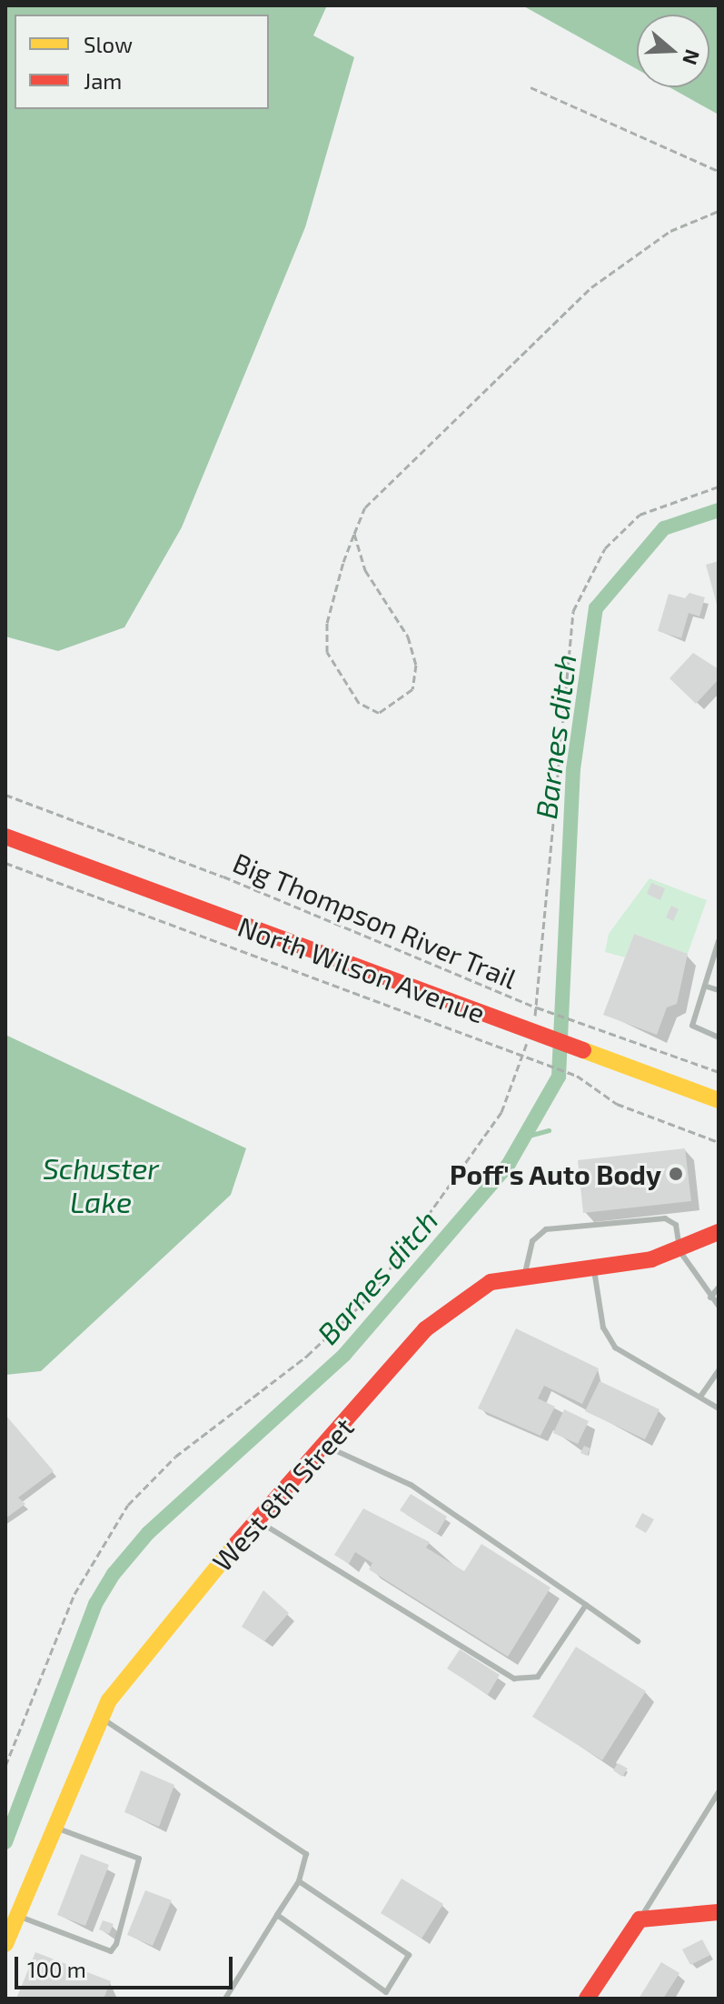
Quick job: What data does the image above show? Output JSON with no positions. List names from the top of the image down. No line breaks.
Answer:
{"streets":{"street":["North Wilson Avenue","West 8th Street"],"path":["Big Thompson River Trail"]},"water":["Barnes ditch","Schuster Lake"],"places":["Poff's Auto Body"],"legend":["Slow","Jam"],"scale_bar":"100 m","north":"right"}
